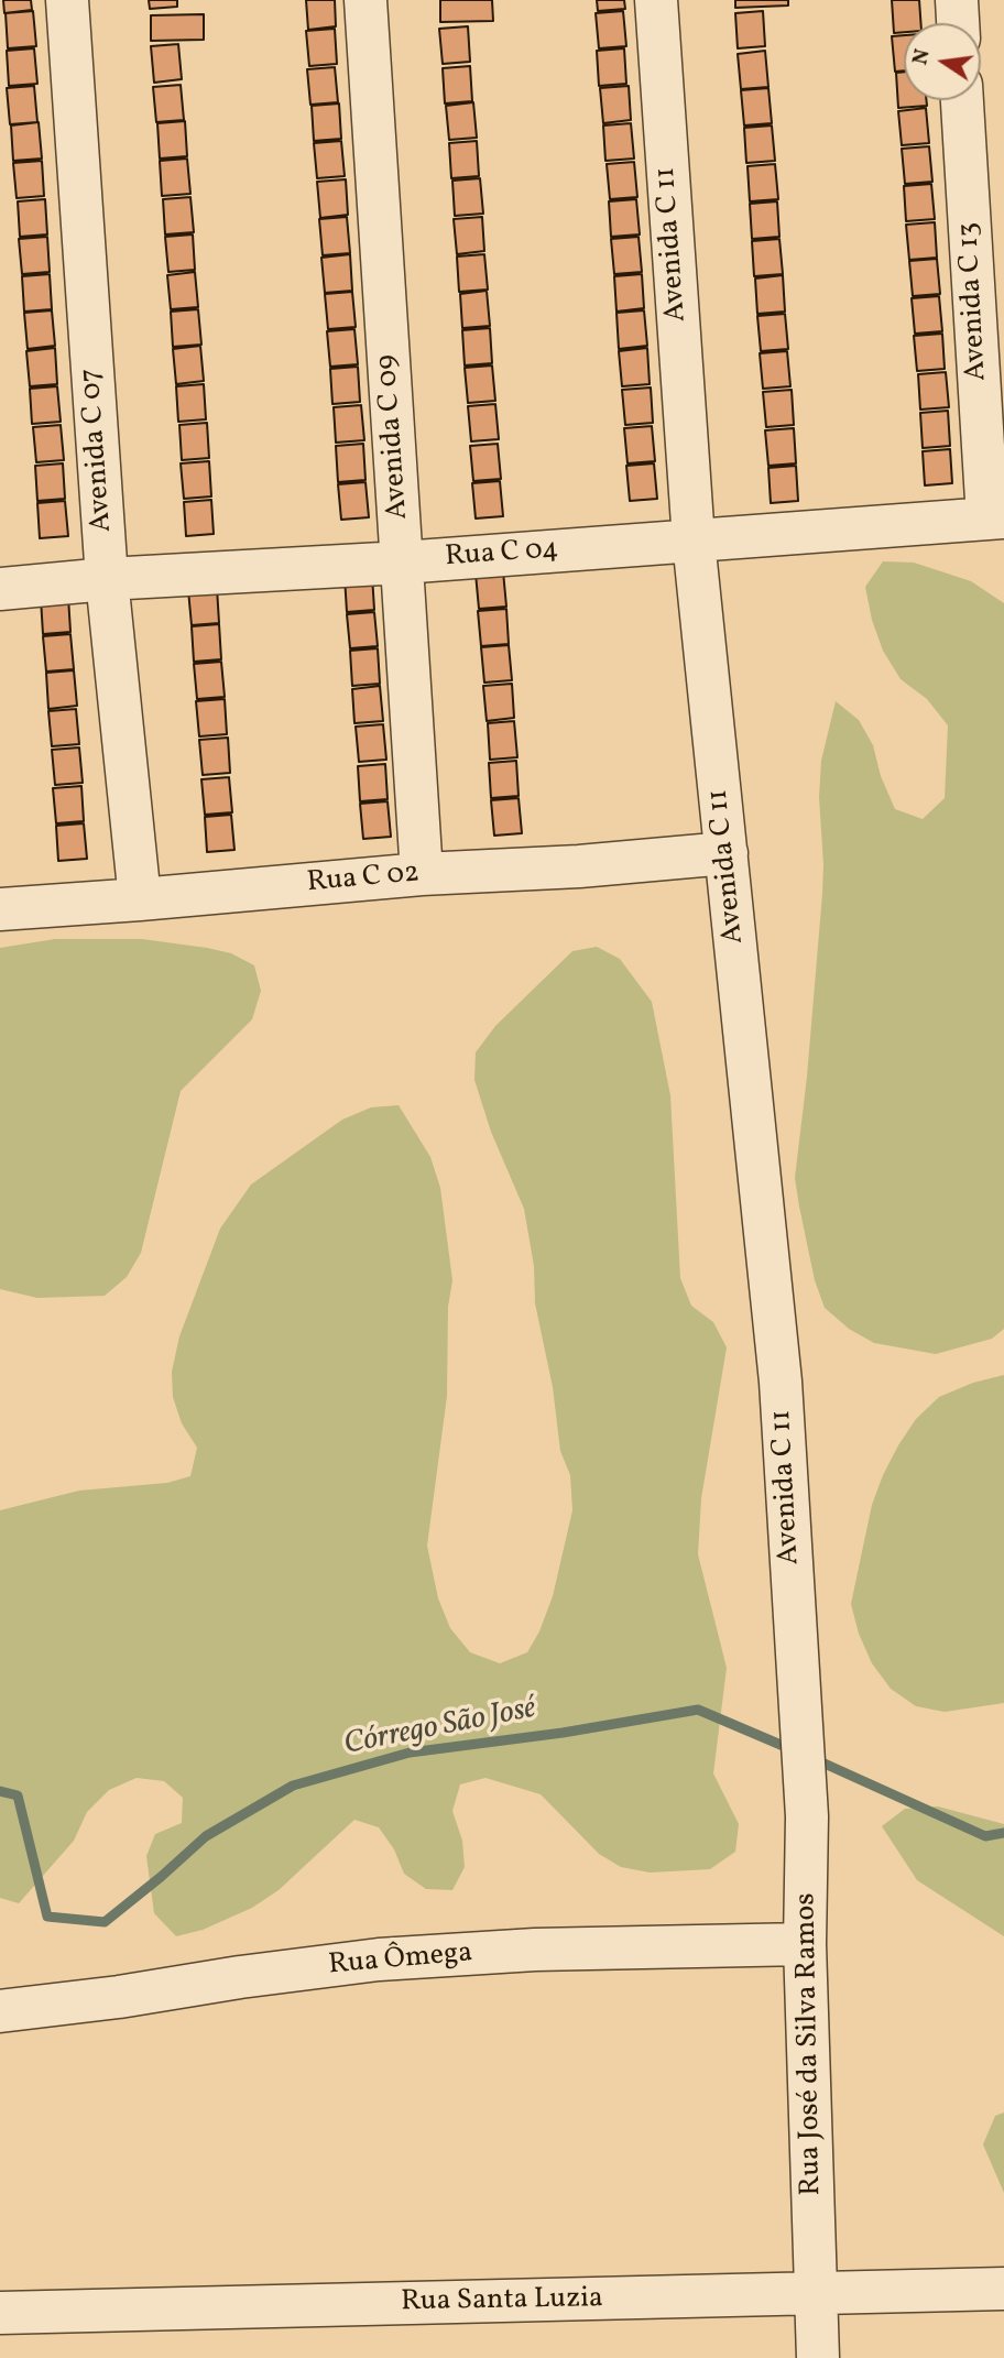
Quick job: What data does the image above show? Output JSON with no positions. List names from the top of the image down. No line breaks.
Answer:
{"streets":{"street":["Avenida C 11","Avenida C 13","Avenida C 09","Avenida C 07","Rua C 04","Rua C 02","Rua Ômega","Rua José da Silva Ramos","Rua Santa Luzia"]},"crossings":[["Avenida C 11","Rua C 04"],["Avenida C 11","Rua C 02"],["Avenida C 11","Rua José da Silva Ramos"],["Avenida C 13","Rua C 04"],["Avenida C 09","Rua C 04"],["Avenida C 09","Rua C 02"],["Avenida C 07","Rua C 04"],["Avenida C 07","Rua C 02"],["Rua Ômega","Rua José da Silva Ramos"],["Rua José da Silva Ramos","Rua Santa Luzia"]],"water":["Córrego São José"],"north":"left"}
